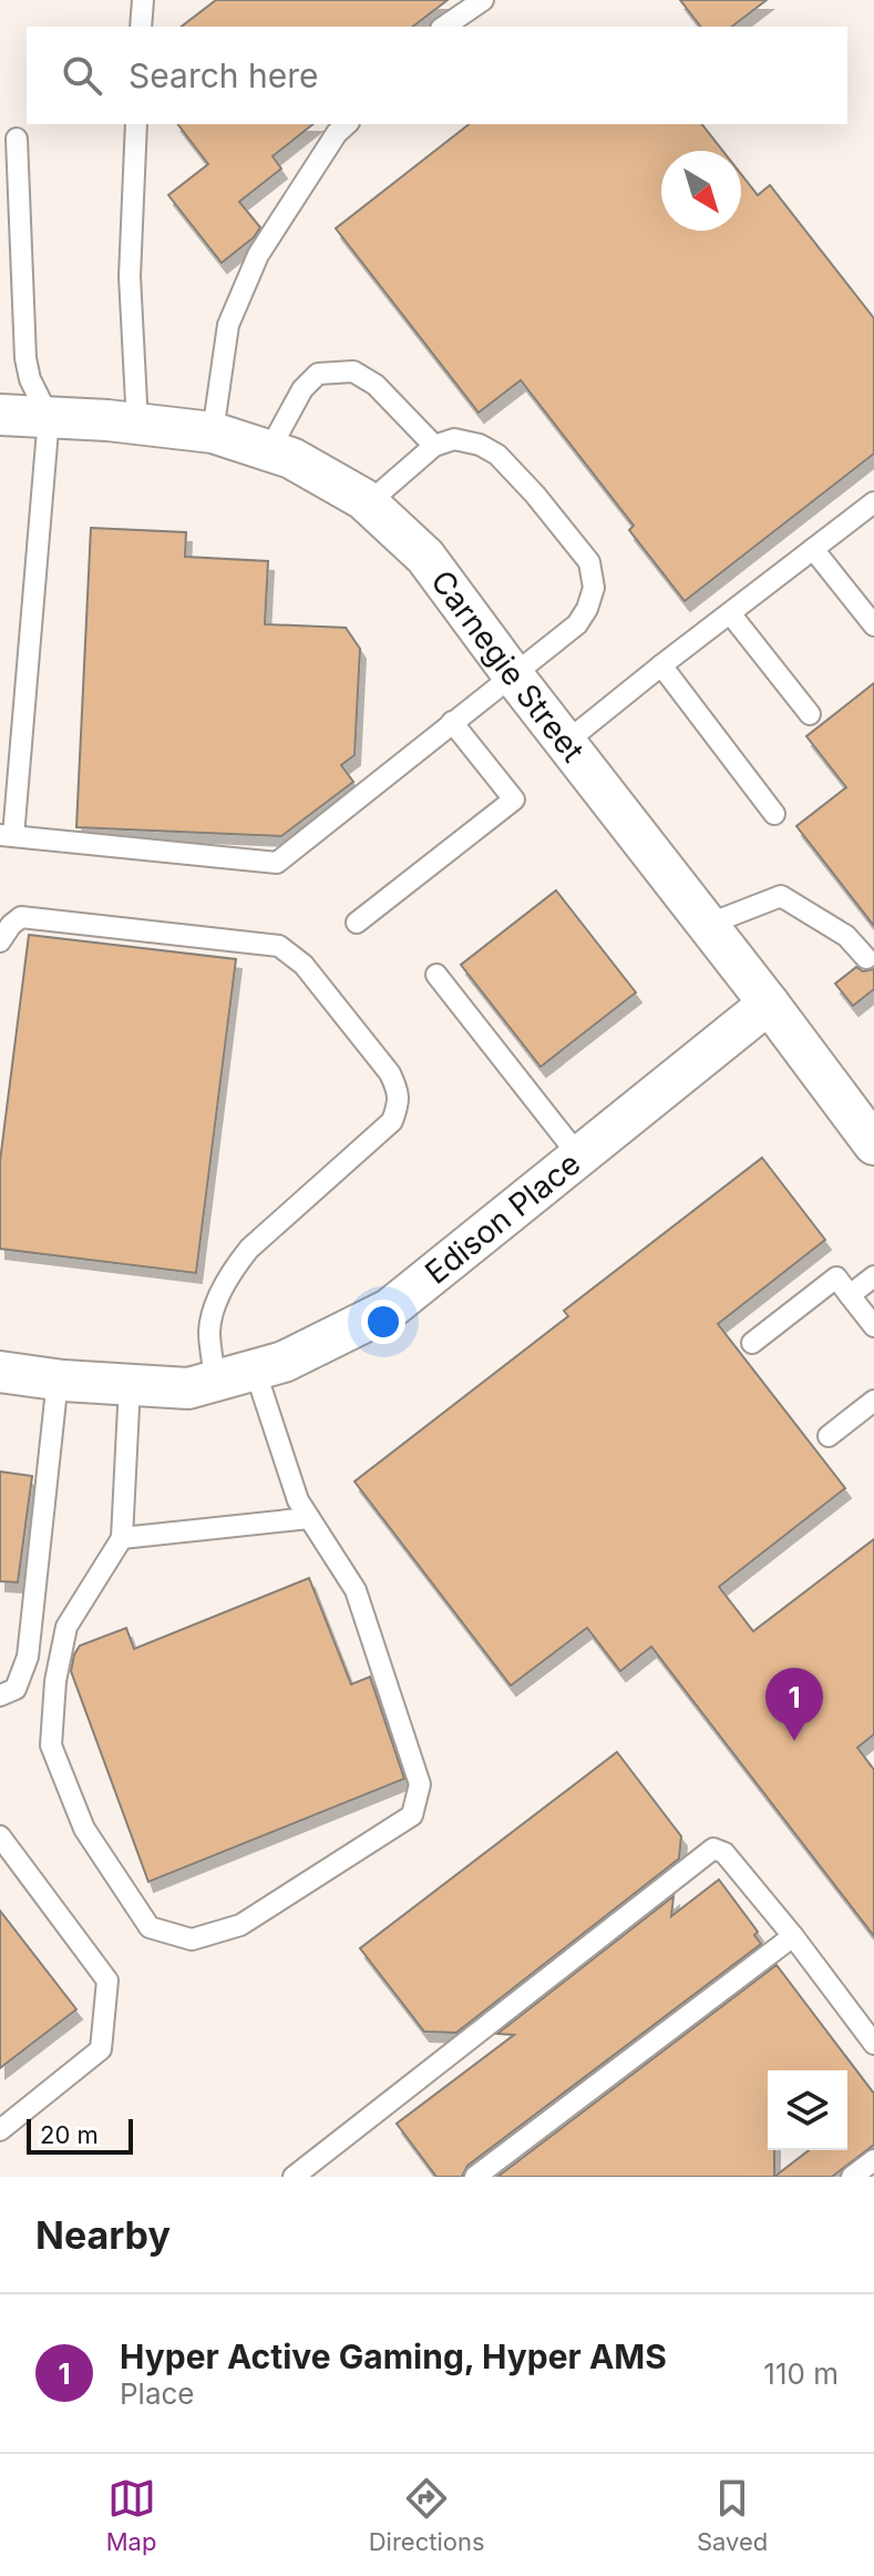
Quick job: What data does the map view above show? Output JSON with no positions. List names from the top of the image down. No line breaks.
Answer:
{"streets":{"street":["Carnegie Street","Edison Place"]},"crossings":[["Carnegie Street","Edison Place"]],"scale_bar":"20 m","north":"bottom right","page":{"search":"Search here","pins":"1","scale":"20 m","heading":"Nearby","list":[{"mark":"1","name":"Hyper Active Gaming, Hyper AMS","note":"Place","value":"110 m"}],"nav":["Map","Directions","Saved"]}}
